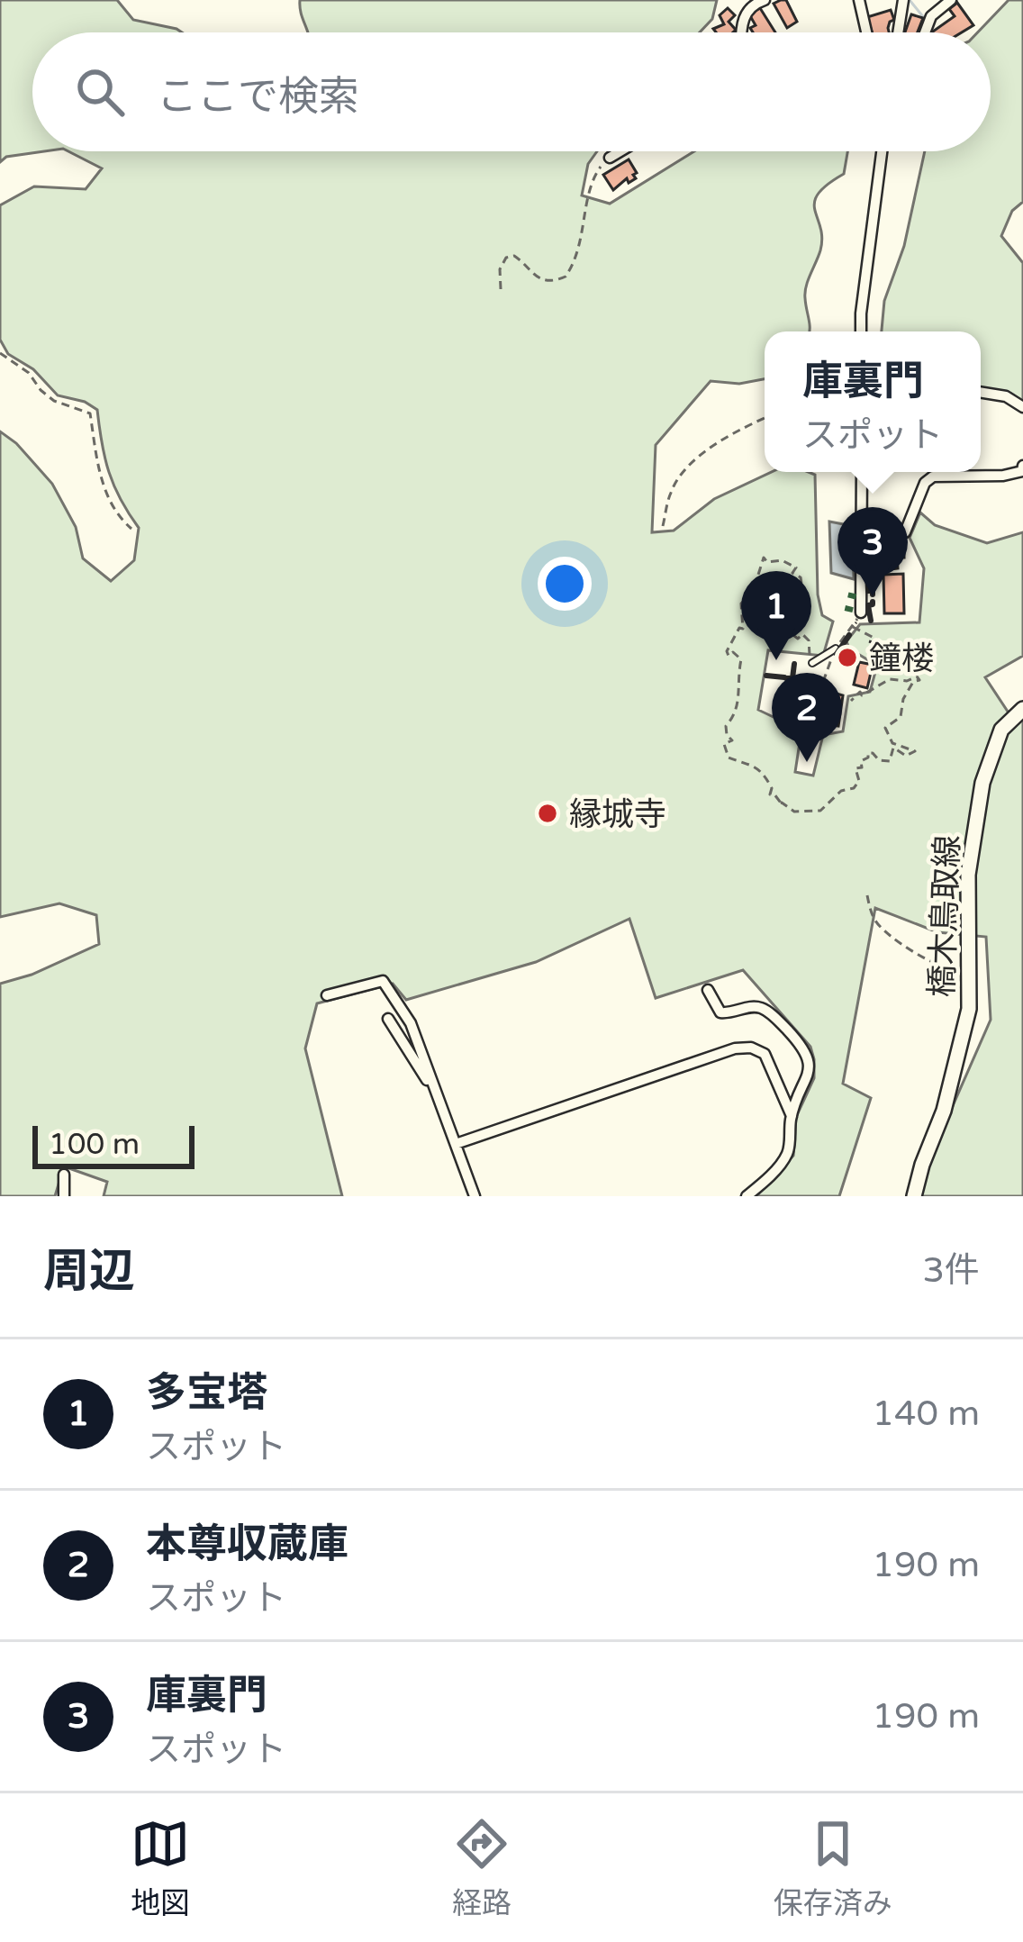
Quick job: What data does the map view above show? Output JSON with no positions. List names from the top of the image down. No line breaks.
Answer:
{"streets":{"main road":["橋木鳥取線"]},"places":["鐘楼","縁城寺"],"scale_bar":"100 m","page":{"search":"ここで検索","popup":["庫裏門","スポット"],"pins":["3","1","2"],"scale":"100 m","heading":["周辺","3件"],"list":[{"mark":"1","name":"多宝塔","note":"スポット","value":"140 m"},{"mark":"2","name":"本尊収蔵庫","note":"スポット","value":"190 m"},{"mark":"3","name":"庫裏門","note":"スポット","value":"190 m"}],"nav":["地図","経路","保存済み"]}}
